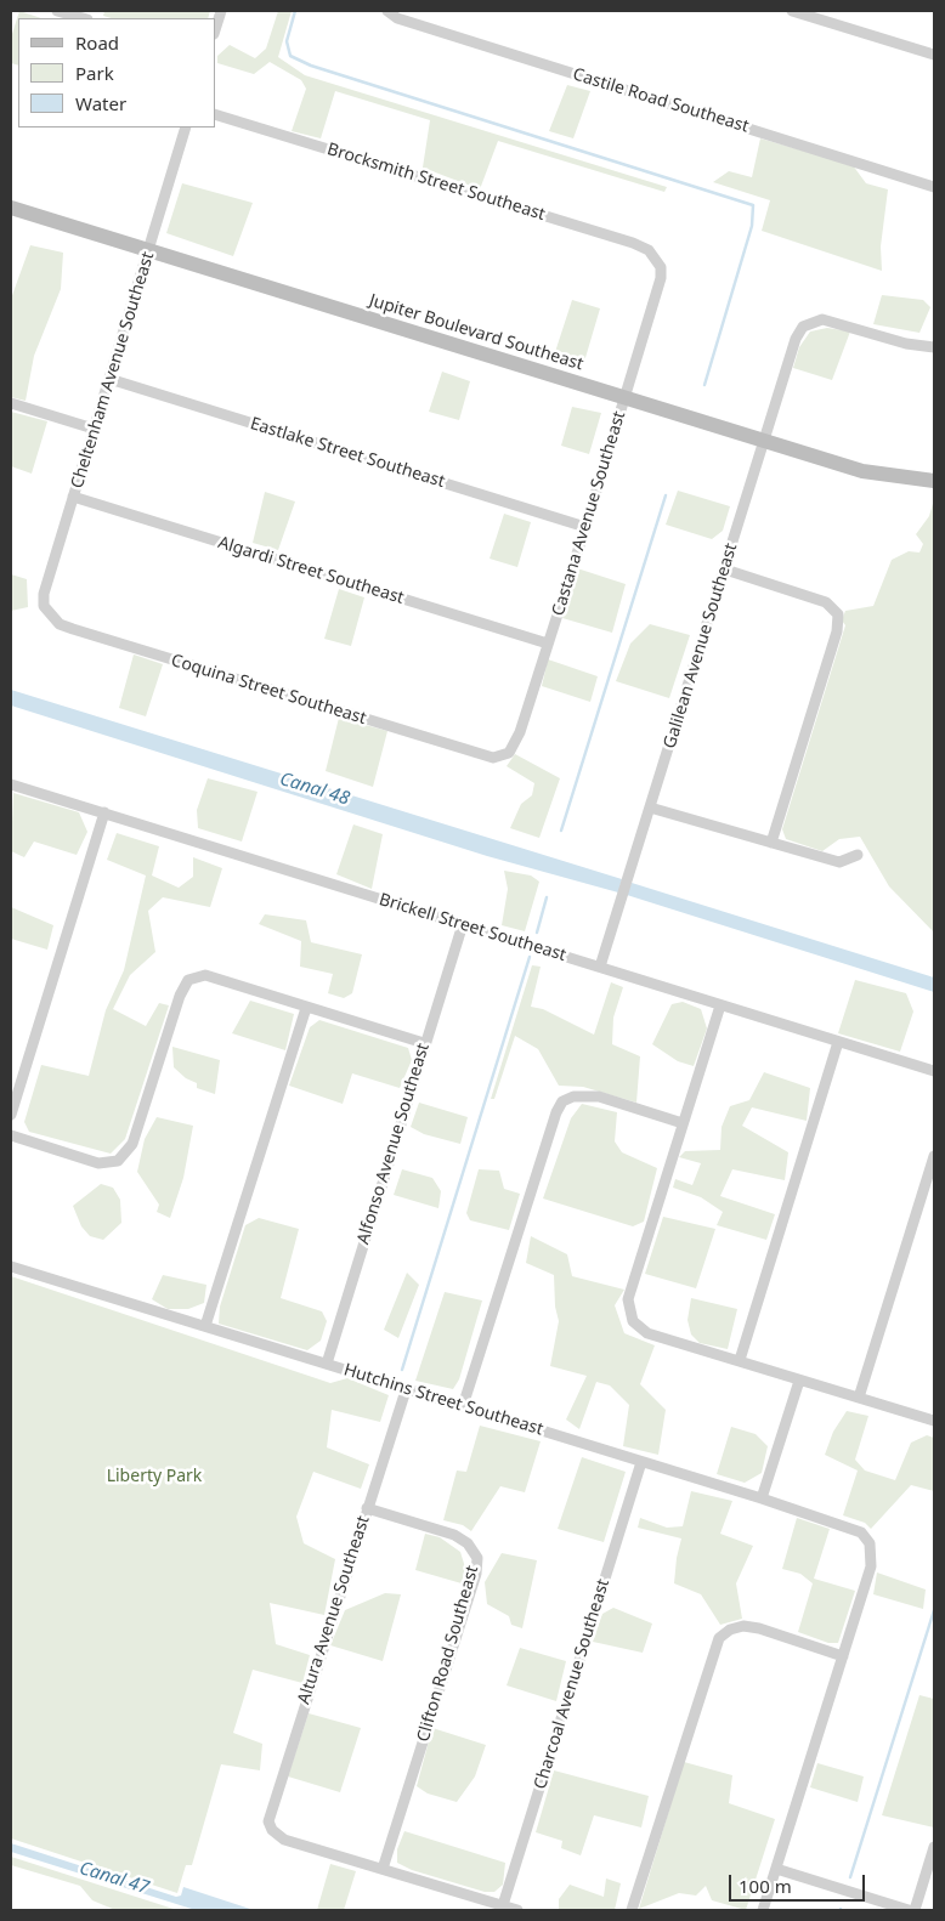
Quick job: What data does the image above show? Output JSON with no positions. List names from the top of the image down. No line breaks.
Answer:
{"streets":{"street":["Castile Road Southeast","Brocksmith Street Southeast","Jupiter Boulevard Southeast","Cheltenham Avenue Southeast","Eastlake Street Southeast","Castana Avenue Southeast","Algardi Street Southeast","Galilean Avenue Southeast","Coquina Street Southeast","Brickell Street Southeast","Alfonso Avenue Southeast","Hutchins Street Southeast","Altura Avenue Southeast","Clifton Road Southeast","Charcoal Avenue Southeast"]},"crossings":[["Brocksmith Street Southeast","Castana Avenue Southeast"],["Jupiter Boulevard Southeast","Cheltenham Avenue Southeast"],["Jupiter Boulevard Southeast","Castana Avenue Southeast"],["Jupiter Boulevard Southeast","Galilean Avenue Southeast"],["Cheltenham Avenue Southeast","Eastlake Street Southeast"],["Cheltenham Avenue Southeast","Algardi Street Southeast"],["Cheltenham Avenue Southeast","Coquina Street Southeast"],["Eastlake Street Southeast","Castana Avenue Southeast"],["Castana Avenue Southeast","Algardi Street Southeast"],["Castana Avenue Southeast","Coquina Street Southeast"],["Galilean Avenue Southeast","Brickell Street Southeast"],["Brickell Street Southeast","Alfonso Avenue Southeast"],["Alfonso Avenue Southeast","Hutchins Street Southeast"],["Hutchins Street Southeast","Altura Avenue Southeast"],["Hutchins Street Southeast","Charcoal Avenue Southeast"],["Altura Avenue Southeast","Clifton Road Southeast"]],"water":["Canal 48","Canal 47"],"parks":["Liberty Park"],"legend":["Road","Park","Water"],"scale_bar":"100 m"}
